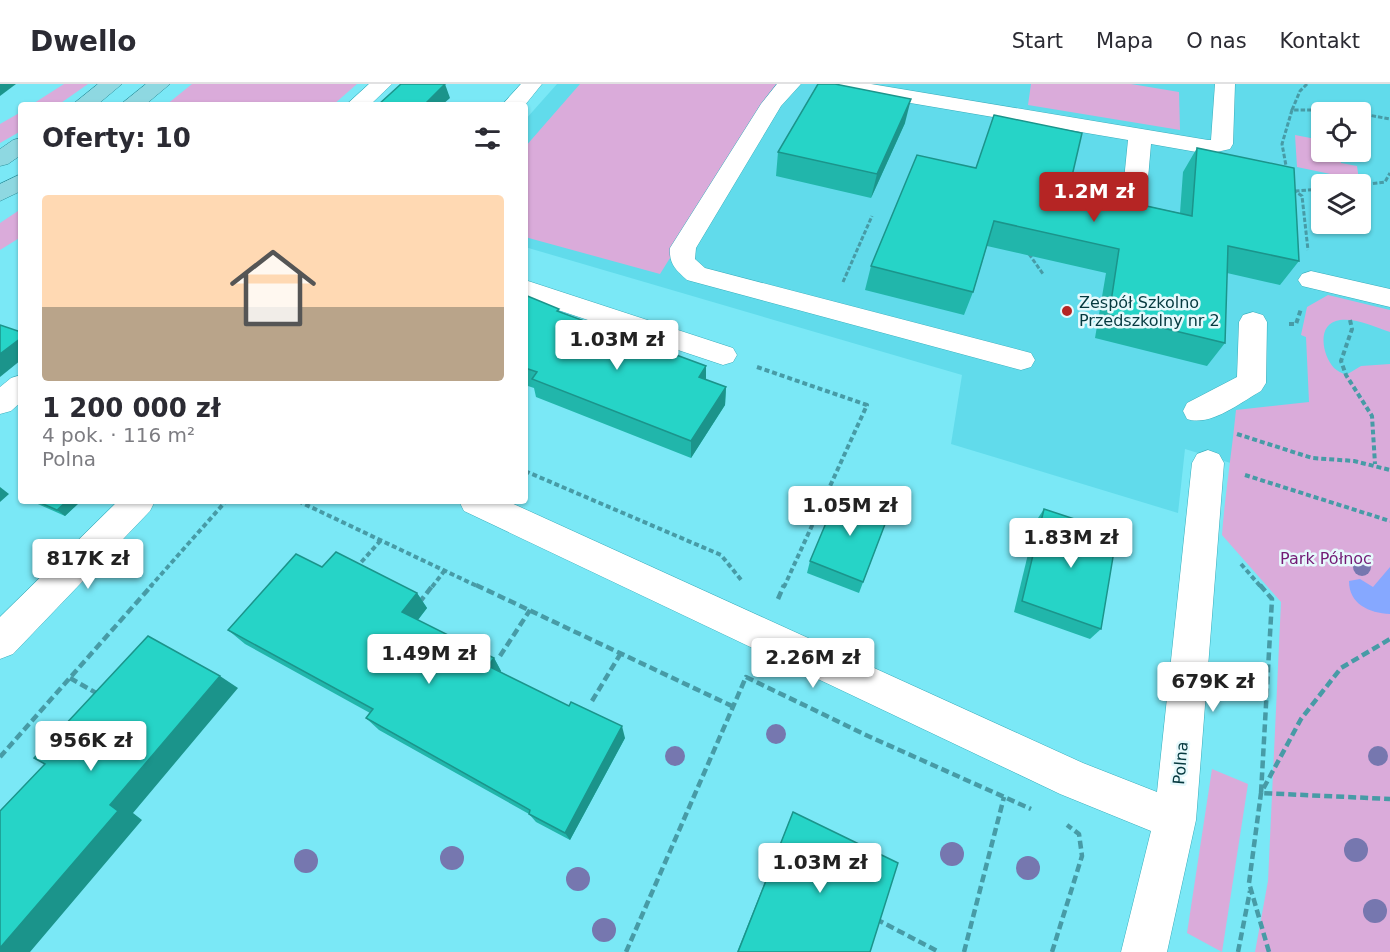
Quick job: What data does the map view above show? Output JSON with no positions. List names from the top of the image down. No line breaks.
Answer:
{"streets":{"street":["Polna"]},"parks":["Park Północ"],"places":["Zespół Szkolno Przedszkolny nr 2"],"page":{"header":"Dwello","nav":["Start","Mapa","O nas","Kontakt"],"heading":"Oferty: 10","price":["1.2M zł","1.03M zł","1.05M zł","1.83M zł","817K zł","1.49M zł","2.26M zł","679K zł","956K zł","1.03M zł"],"list":[{"name":"1 200 000 zł","note":"4 pok. · 116 m² · Polna"}]}}
